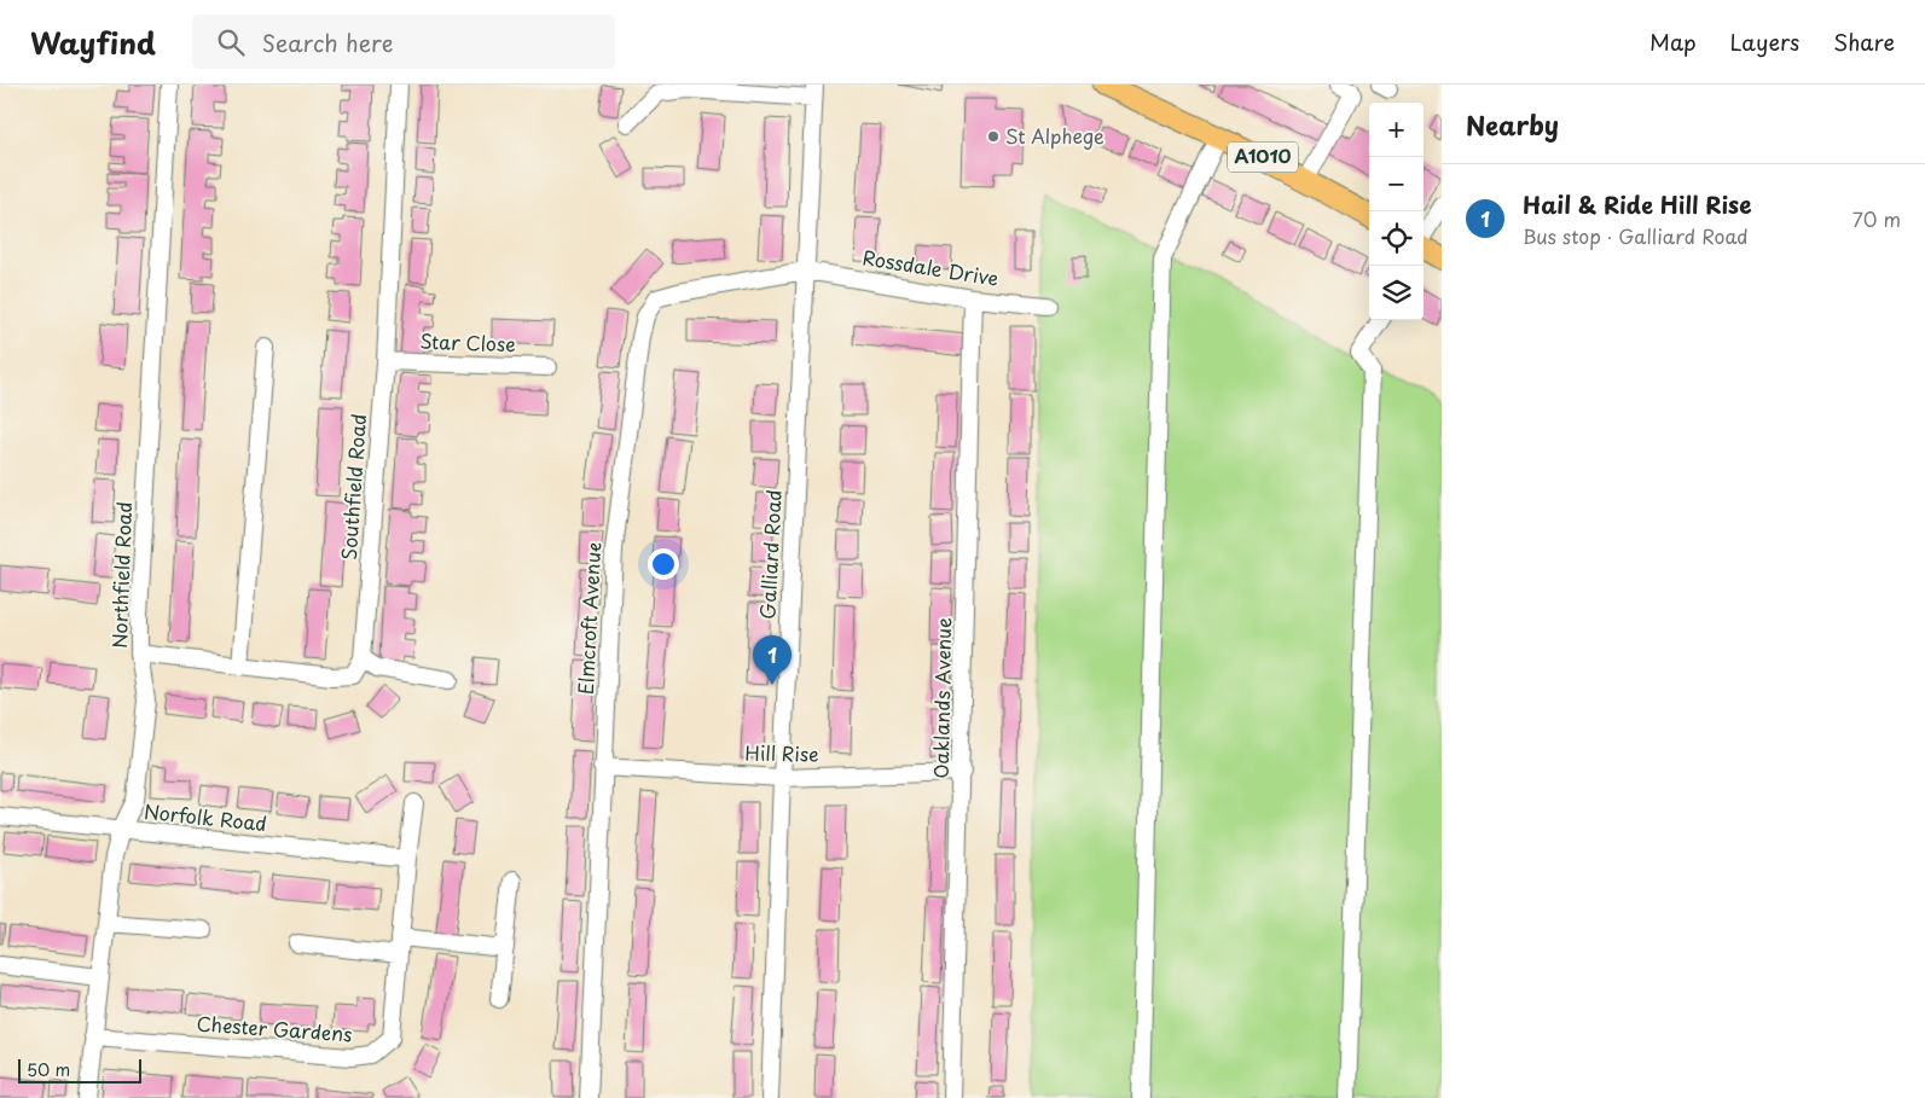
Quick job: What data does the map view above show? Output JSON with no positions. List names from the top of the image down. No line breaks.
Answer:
{"streets":{"main road":["A1010"],"street":["Rossdale Drive","Star Close","Southfield Road","Galliard Road","Northfield Road","Elmcroft Avenue","Oaklands Avenue","Hill Rise","Norfolk Road","Chester Gardens"]},"crossings":[["Rossdale Drive","Galliard Road"],["Rossdale Drive","Elmcroft Avenue"],["Rossdale Drive","Oaklands Avenue"],["Star Close","Southfield Road"],["Galliard Road","Elmcroft Avenue"],["Galliard Road","Hill Rise"],["Northfield Road","Norfolk Road"],["Northfield Road","Chester Gardens"],["Elmcroft Avenue","Hill Rise"],["Oaklands Avenue","Hill Rise"],["Norfolk Road","Chester Gardens"]],"places":["St Alphege"],"scale_bar":"50 m","page":{"header":"Wayfind","search":"Search here","nav":["Map","Layers","Share"],"heading":"Nearby","map_buttons":["+","−"],"list":[{"mark":"1","name":"Hail & Ride Hill Rise","note":"Bus stop · Galliard Road","value":"70 m"}],"pins":"1","scale":"50 m"}}
